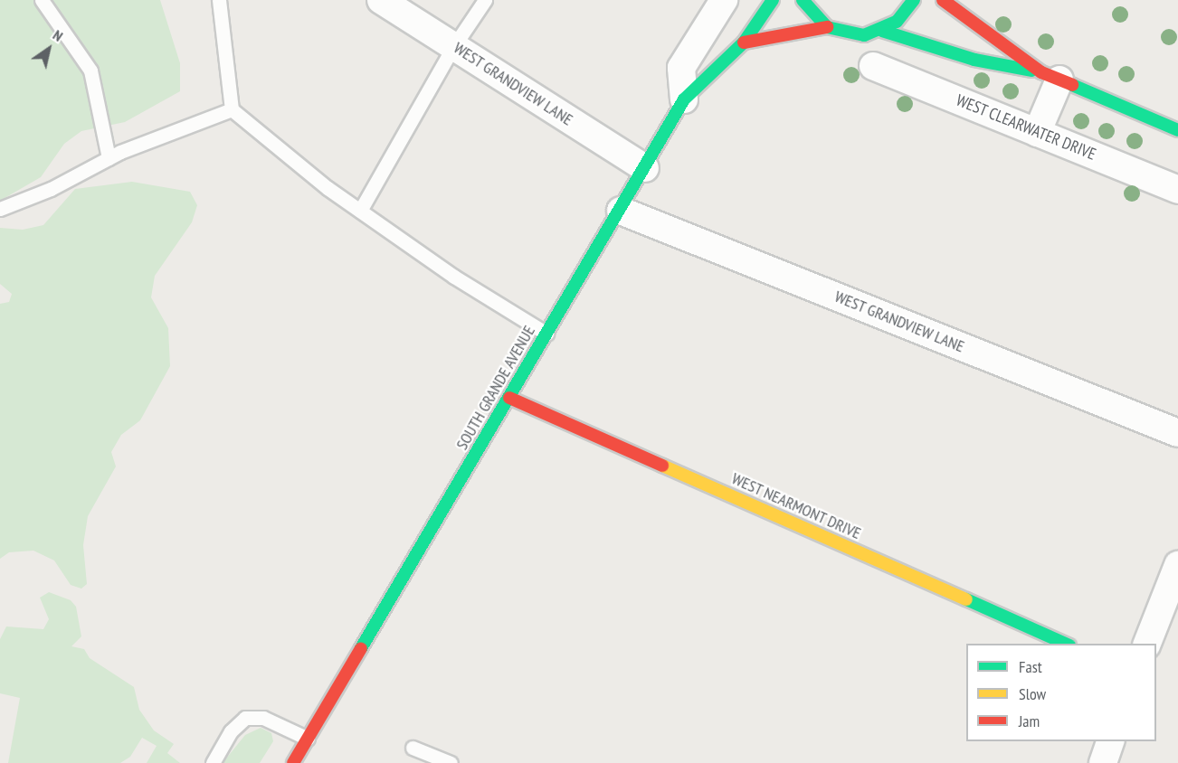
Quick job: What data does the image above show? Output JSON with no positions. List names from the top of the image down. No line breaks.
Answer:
{"streets":{"main road":["SOUTH GRANDE AVENUE","WEST NEARMONT DRIVE"],"street":["WEST GRANDVIEW LANE","WEST CLEARWATER DRIVE"]},"crossings":[["WEST GRANDVIEW LANE","SOUTH GRANDE AVENUE"],["SOUTH GRANDE AVENUE","WEST NEARMONT DRIVE"]],"legend":["Fast","Slow","Jam"],"north":"top right"}
